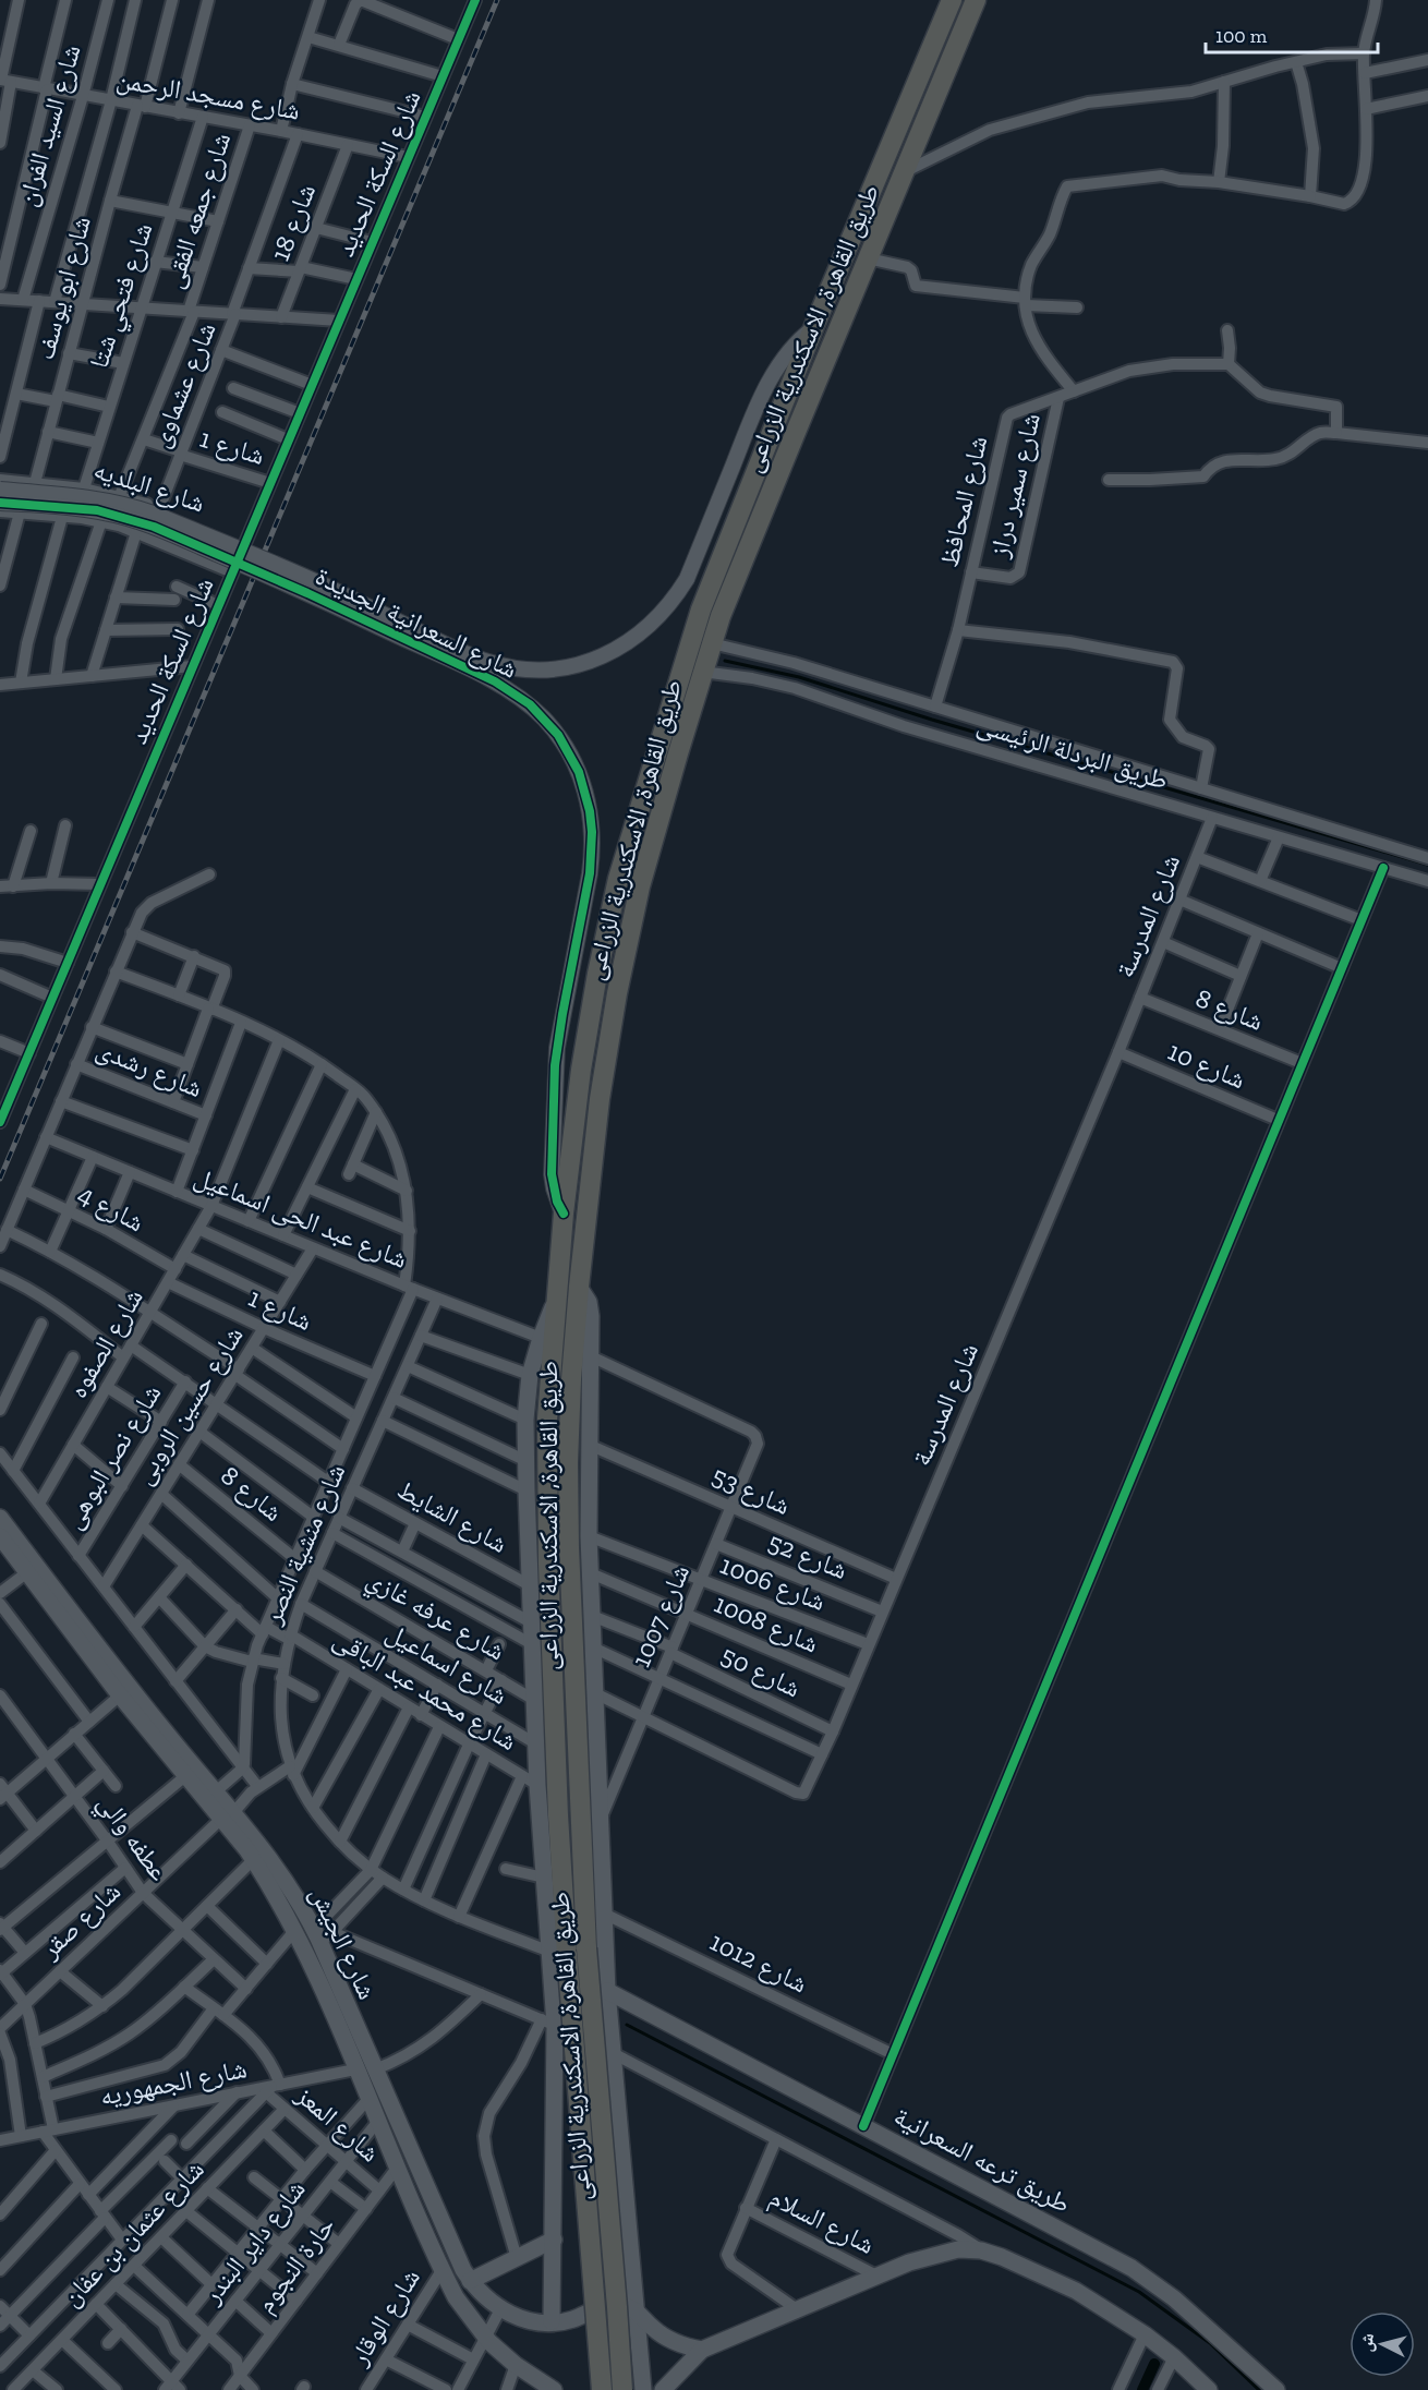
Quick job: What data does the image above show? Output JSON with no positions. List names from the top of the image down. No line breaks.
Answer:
{"streets":{"highway":["طريق القاهرة, الاسكندرية الزراعى"],"main road":["شارع الجيش","طريق ترعه السعرانية"],"street":["شارع مسجد الرحمن","شارع السيد الفران","شارع السكة الحديد","شارع جمعه الفقى","شارع 18","شارع ابو يوسف","شارع فتحي شتا","شارع عشماوى","شارع 1","شارع سمير دراز","شارع البلديه","شارع المحافظ","شارع السعرانية الجديدة","طريق البردلة الرئيسى","شارع المدرسة","شارع 8","شارع 10","شارع رشدى","شارع 4","شارع عبد الحى اسماعيل","شارع الصفوه","شارع حسين الروبى","شارع نصر البوهى","شارع 53","شارع الشايط","شارع منشية النصر","شارع 52","شارع 1006","شارع عرفه غازي","شارع 1007","شارع 1008","شارع اسماعيل","شارع 50","شارع محمد عبد الباقى","عطفه والي","شارع صقر","شارع 1012","شارع الجمهوريه","شارع المعز","شارع السلام","شارع عثمان بن عفان","شارع داير البندر","حارة النجوم","شارع الوقار"]},"crossings":[["شارع مسجد الرحمن","شارع السيد الفران"],["شارع مسجد الرحمن","شارع السكة الحديد"],["شارع مسجد الرحمن","شارع جمعه الفقى"],["شارع مسجد الرحمن","شارع 18"],["شارع مسجد الرحمن","شارع ابو يوسف"],["شارع مسجد الرحمن","شارع فتحي شتا"],["شارع مسجد الرحمن","شارع عشماوى"],["شارع السكة الحديد","شارع 1"],["شارع السكة الحديد","شارع البلديه"],["شارع جمعه الفقى","شارع 1"],["شارع جمعه الفقى","شارع البلديه"],["شارع ابو يوسف","شارع البلديه"],["شارع فتحي شتا","شارع البلديه"],["طريق القاهرة, الاسكندرية الزراعى","شارع السعرانية الجديدة"],["طريق القاهرة, الاسكندرية الزراعى","طريق البردلة الرئيسى"],["طريق القاهرة, الاسكندرية الزراعى","شارع منشية النصر"],["شارع عشماوى","شارع 1"],["شارع عشماوى","شارع البلديه"],["شارع 1","شارع الصفوه"],["شارع 1","شارع حسين الروبى"],["شارع 1","شارع منشية النصر"],["شارع سمير دراز","شارع المحافظ"],["شارع المحافظ","طريق البردلة الرئيسى"],["طريق البردلة الرئيسى","شارع المدرسة"],["شارع المدرسة","شارع 8"],["شارع المدرسة","شارع 10"],["شارع المدرسة","شارع 53"],["شارع المدرسة","شارع 52"],["شارع المدرسة","شارع 1006"],["شارع المدرسة","شارع 1007"],["شارع المدرسة","شارع 1008"],["شارع المدرسة","شارع 50"],["شارع 8","شارع حسين الروبى"],["شارع 8","شارع منشية النصر"],["شارع 4","شارع الصفوه"],["شارع عبد الحى اسماعيل","شارع الصفوه"],["شارع عبد الحى اسماعيل","شارع حسين الروبى"],["شارع عبد الحى اسماعيل","شارع منشية النصر"],["شارع الصفوه","شارع منشية النصر"],["شارع حسين الروبى","شارع محمد عبد الباقى"],["شارع 53","شارع 1007"],["شارع الشايط","شارع منشية النصر"],["شارع منشية النصر","شارع عرفه غازي"],["شارع منشية النصر","شارع اسماعيل"],["شارع منشية النصر","شارع محمد عبد الباقى"],["شارع منشية النصر","شارع صقر"],["شارع 52","شارع 1007"],["شارع 1006","شارع 1007"],["شارع 1007","شارع 1008"],["شارع 1007","شارع 50"],["عطفه والي","شارع صقر"],["شارع صقر","شارع الجيش"],["شارع الجيش","شارع الجمهوريه"],["شارع الجيش","شارع داير البندر"],["شارع الجيش","حارة النجوم"],["شارع الجيش","شارع الوقار"],["شارع الجمهوريه","شارع المعز"],["شارع المعز","شارع عثمان بن عفان"],["شارع المعز","شارع داير البندر"],["شارع المعز","حارة النجوم"]],"scale_bar":"100 m","north":"left"}
